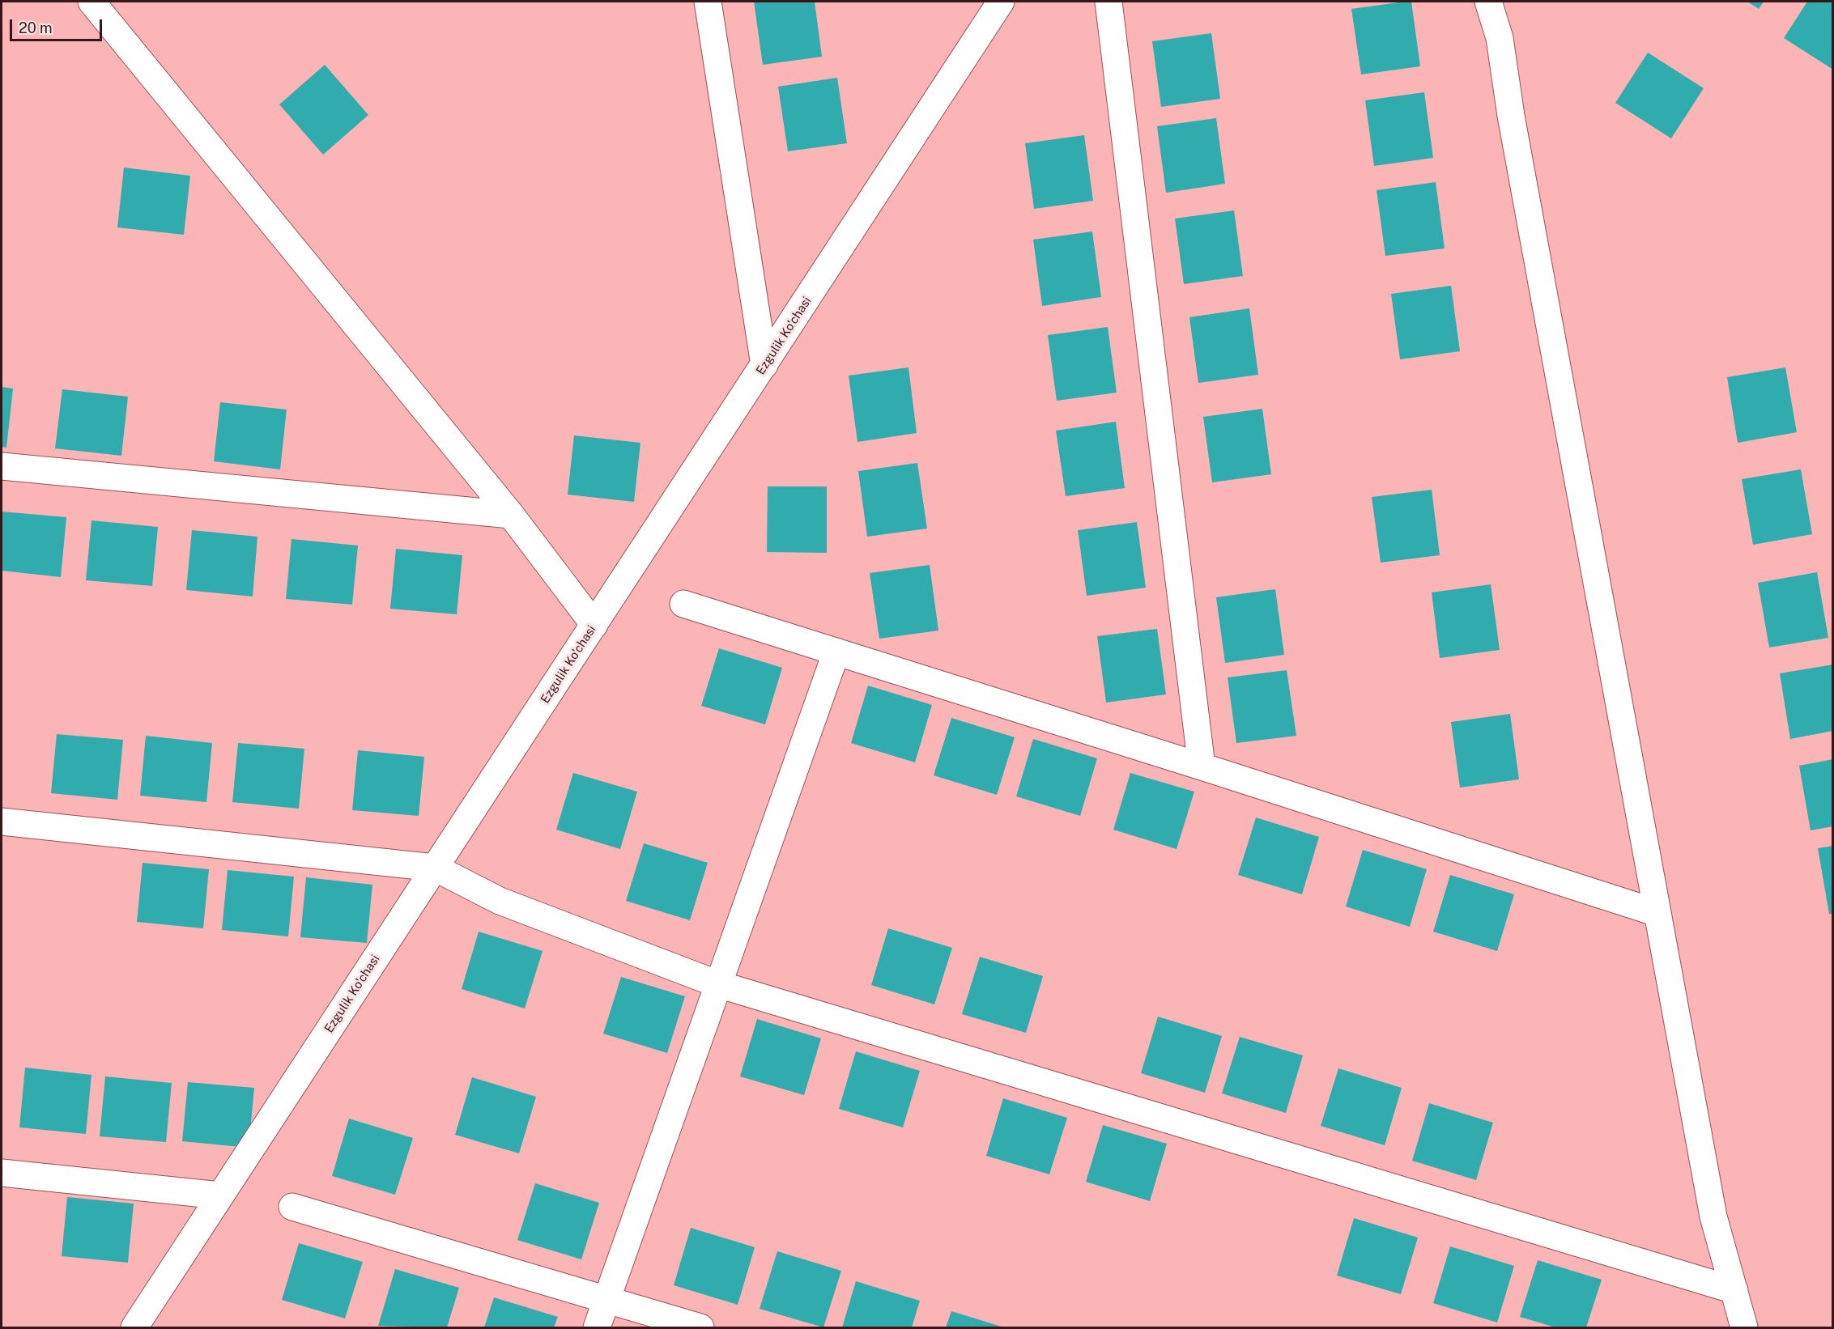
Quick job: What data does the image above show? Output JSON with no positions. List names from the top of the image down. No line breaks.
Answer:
{"streets":{"street":["Ezgulik Ko'chasi"]},"scale_bar":"20 m"}
